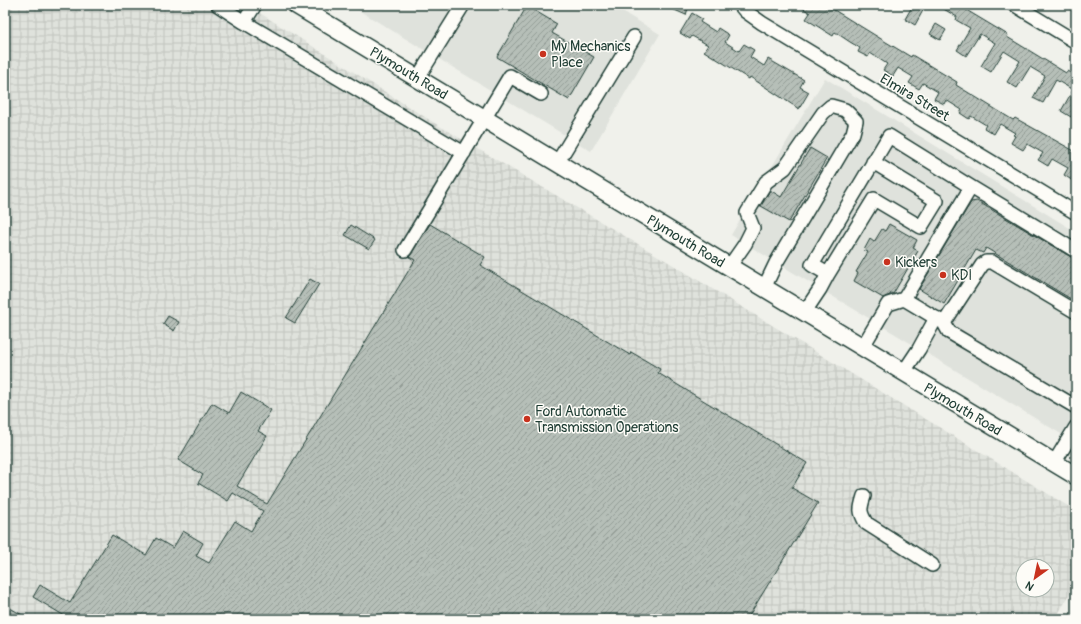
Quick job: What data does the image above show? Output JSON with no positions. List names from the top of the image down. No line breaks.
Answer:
{"streets":{"main road":["Plymouth Road"],"street":["Elmira Street"]},"places":["My Mechanics Place","Kickers","KDI","Ford Automatic Transmission Operations"],"north":"bottom left"}
